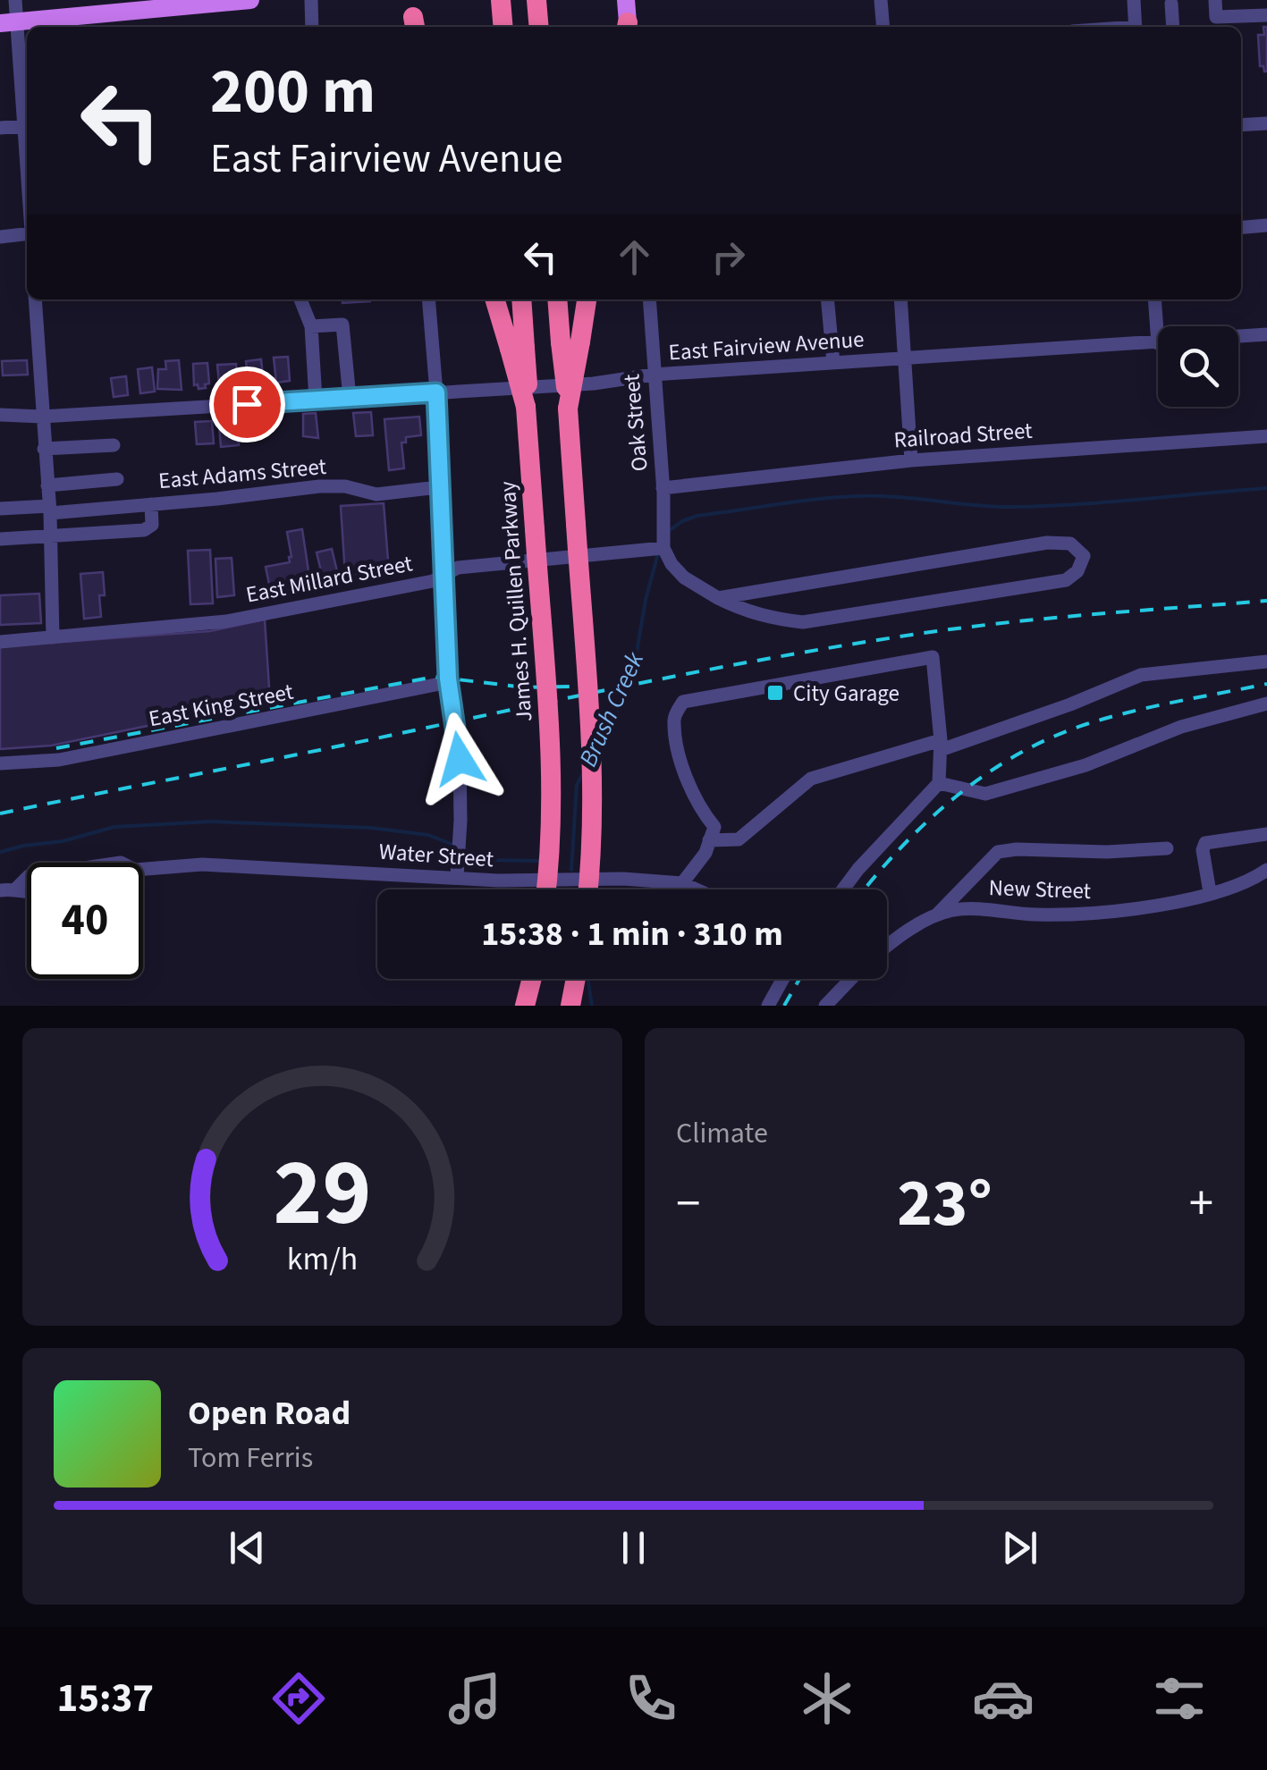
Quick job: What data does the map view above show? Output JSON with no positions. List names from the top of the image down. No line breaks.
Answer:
{"streets":{"highway":["James H. Quillen Parkway"],"street":["East Fairview Avenue","Oak Street","Railroad Street","East Adams Street","East Millard Street","East King Street","Water Street","New Street"]},"crossings":[["East Fairview Avenue","Oak Street"],["Oak Street","Railroad Street"],["Oak Street","East Millard Street"]],"water":["Brush Creek"],"places":{"transit":["City Garage"]},"page":{"turn":["200 m","East Fairview Avenue"],"limit":"40","trip":"15:38 · 1 min · 310 m","tile":"Climate","heat":["−","23°","+"],"song":["Open Road","Tom Ferris"],"tabs":"15:37","gauge":["29","km/h"]}}
